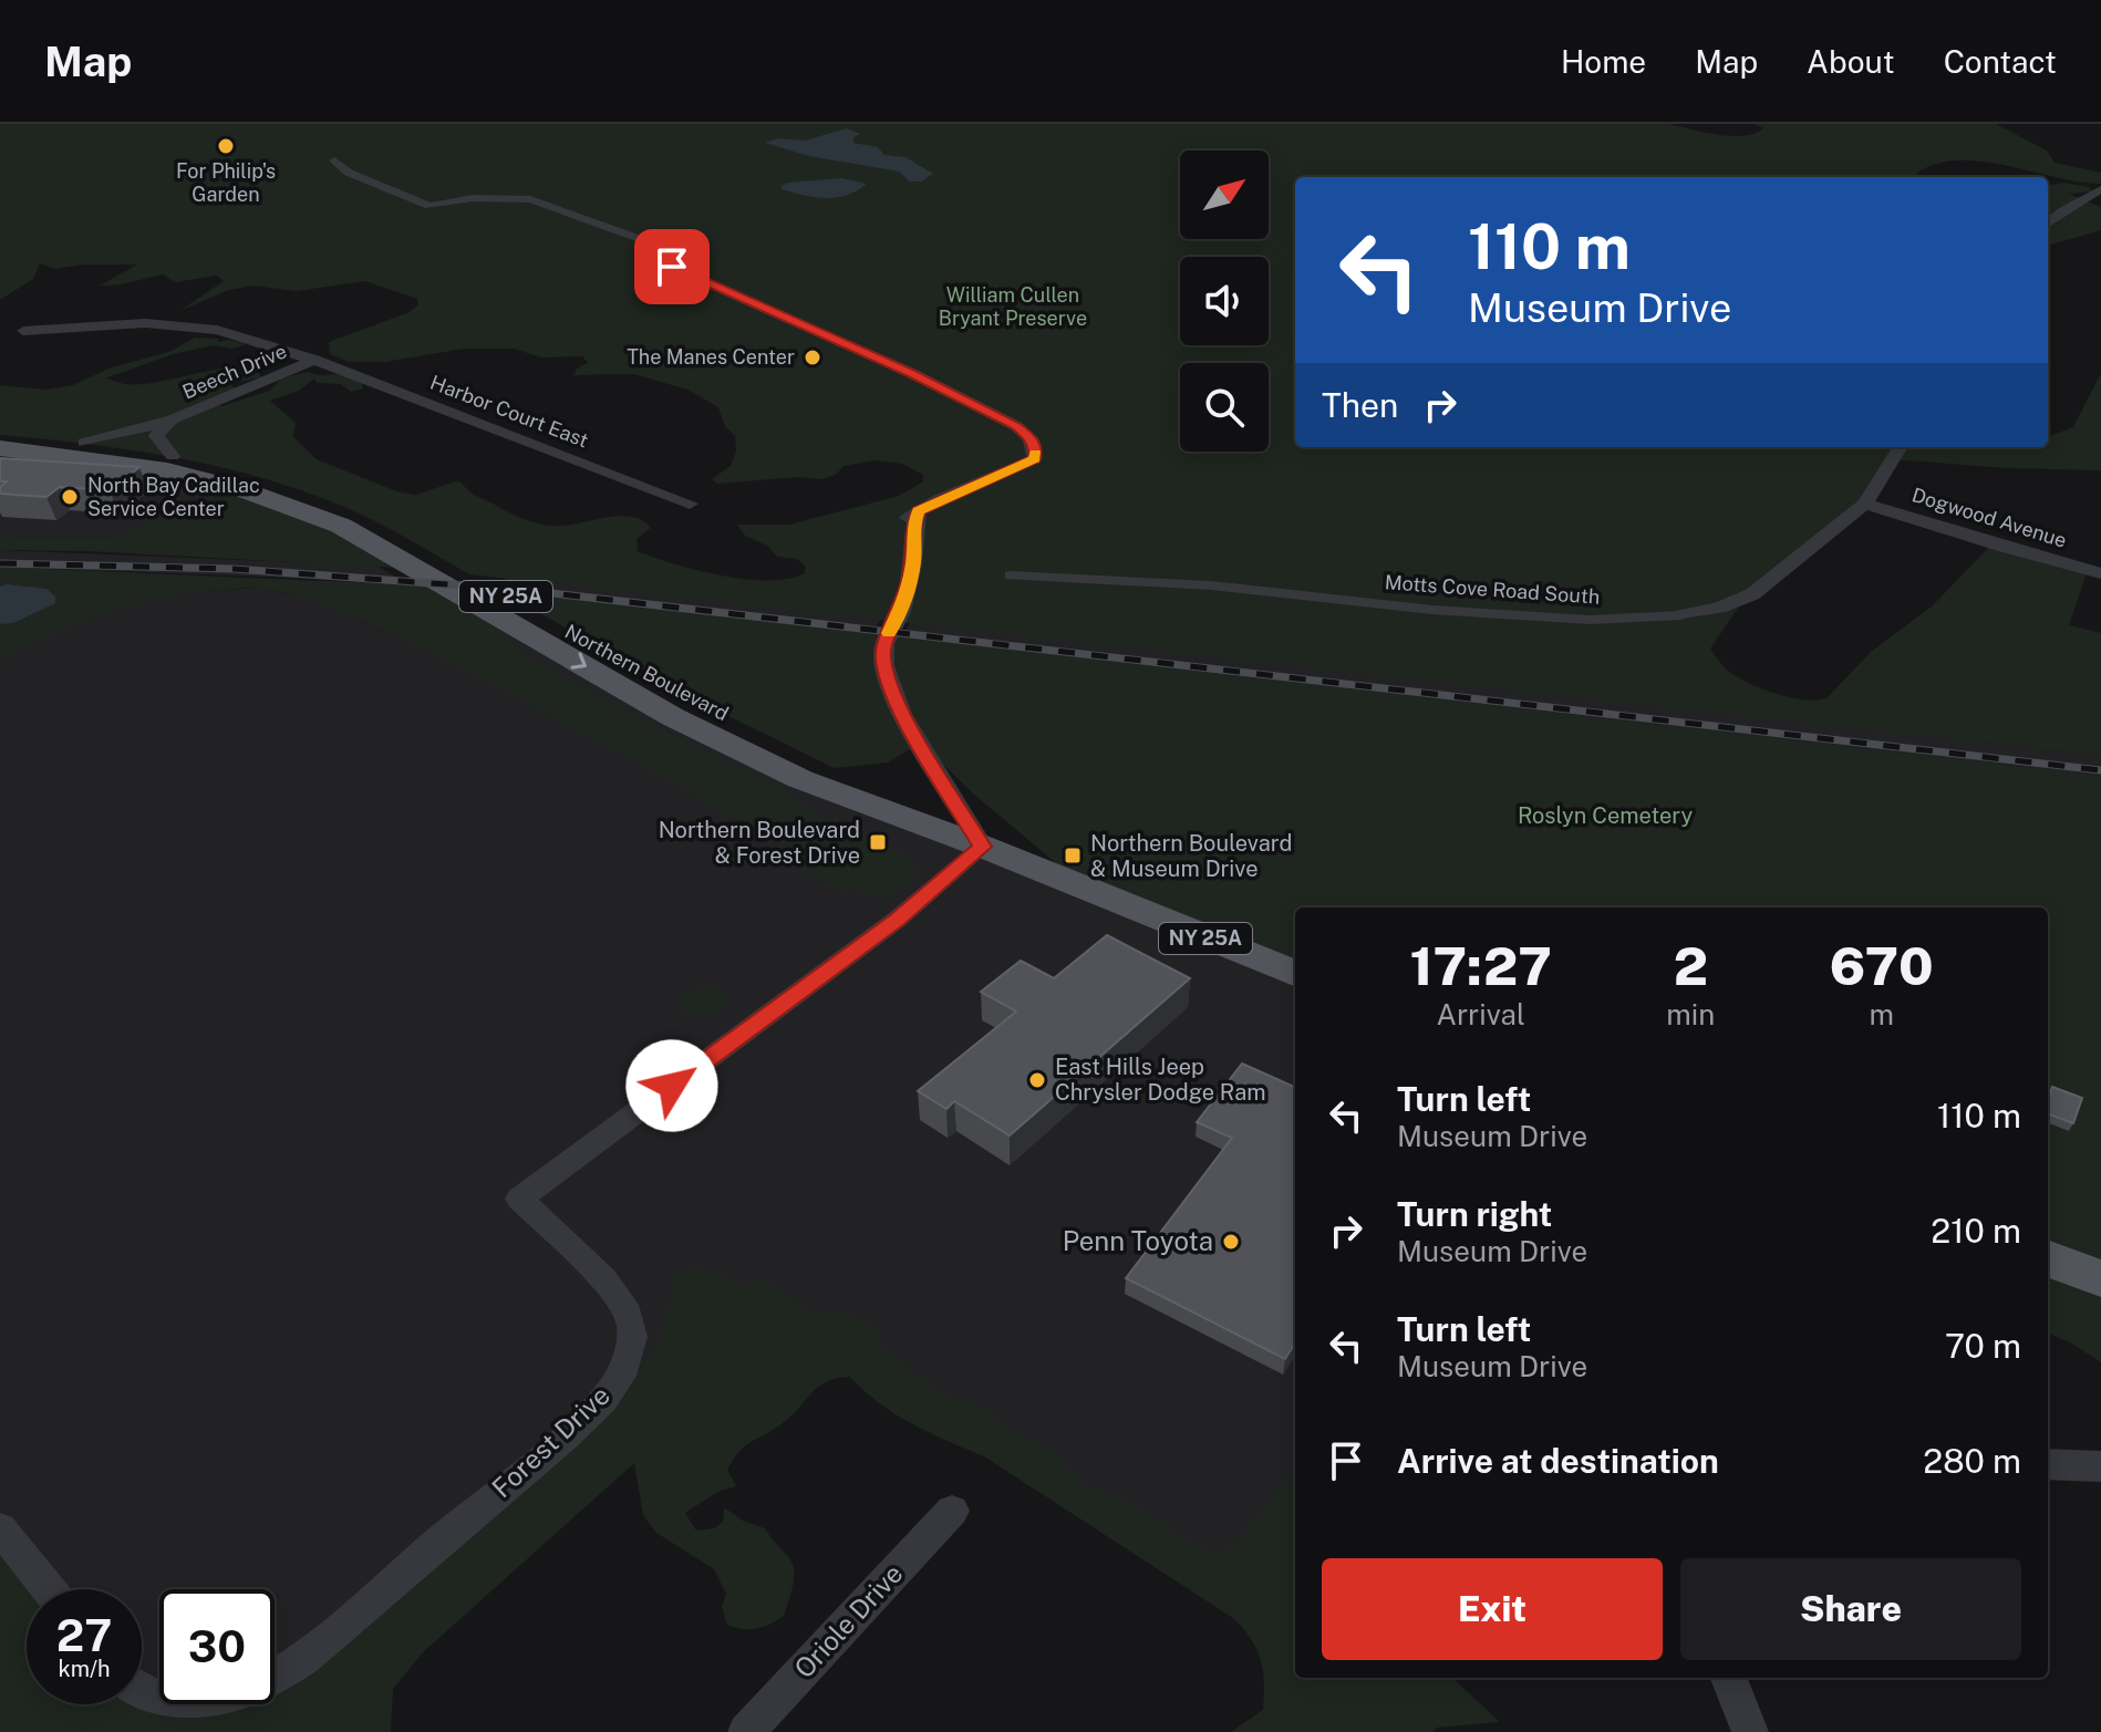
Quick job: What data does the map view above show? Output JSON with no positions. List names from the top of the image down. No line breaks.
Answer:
{"streets":{"main road":["NY 25A","Northern Boulevard"],"street":["Beech Drive","Harbor Court East","Dogwood Avenue","Motts Cove Road South","Forest Drive","Oriole Drive"]},"crossings":[["Beech Drive","Harbor Court East"],["Beech Drive","Northern Boulevard"],["Dogwood Avenue","Motts Cove Road South"],["Northern Boulevard","Forest Drive"]],"parks":["William Cullen Bryant Preserve","Roslyn Cemetery"],"places":{"other":["For Philip's Garden","The Manes Center","North Bay Cadillac Service Center","East Hills Jeep Chrysler Dodge Ram","Penn Toyota"],"transit":["Northern Boulevard & Forest Drive","Northern Boulevard & Museum Drive"]},"north":"top right","page":{"header":"Map","nav":["Home","Map","About","Contact"],"turn":["110 m","Museum Drive"],"then":"Then","eta":["17:27","Arrival","2","min","670","m"],"list":[{"name":"Turn left","note":"Museum Drive","value":"110 m"},{"name":"Turn right","note":"Museum Drive","value":"210 m"},{"name":"Turn left","note":"Museum Drive","value":"70 m"},{"name":"Arrive at destination","value":"280 m"}],"buttons":["Exit","Share"],"speed":"27 km/h","limit":"30"}}
